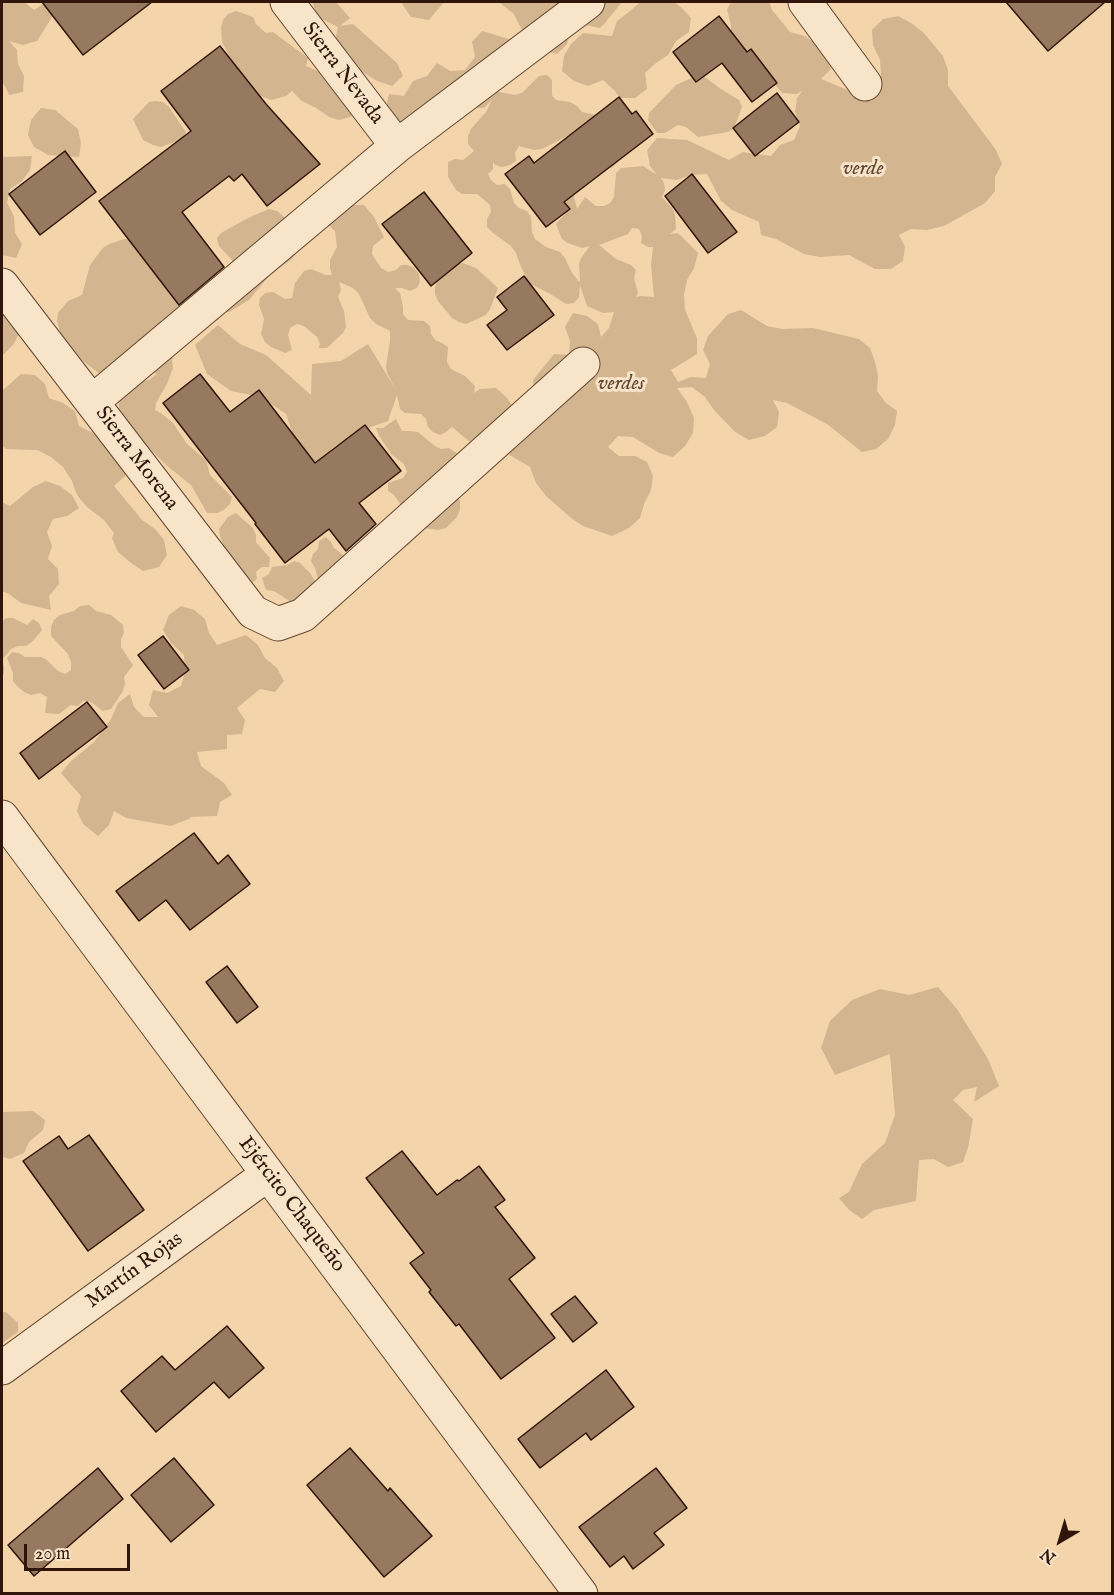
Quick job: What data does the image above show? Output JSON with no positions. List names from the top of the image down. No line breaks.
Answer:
{"streets":{"street":["Sierra Nevada","Sierra Morena","Ejército Chaqueño","Martín Rojas"]},"crossings":[["Ejército Chaqueño","Martín Rojas"]],"parks":["verde","verdes"],"scale_bar":"20 m","north":"bottom left"}
